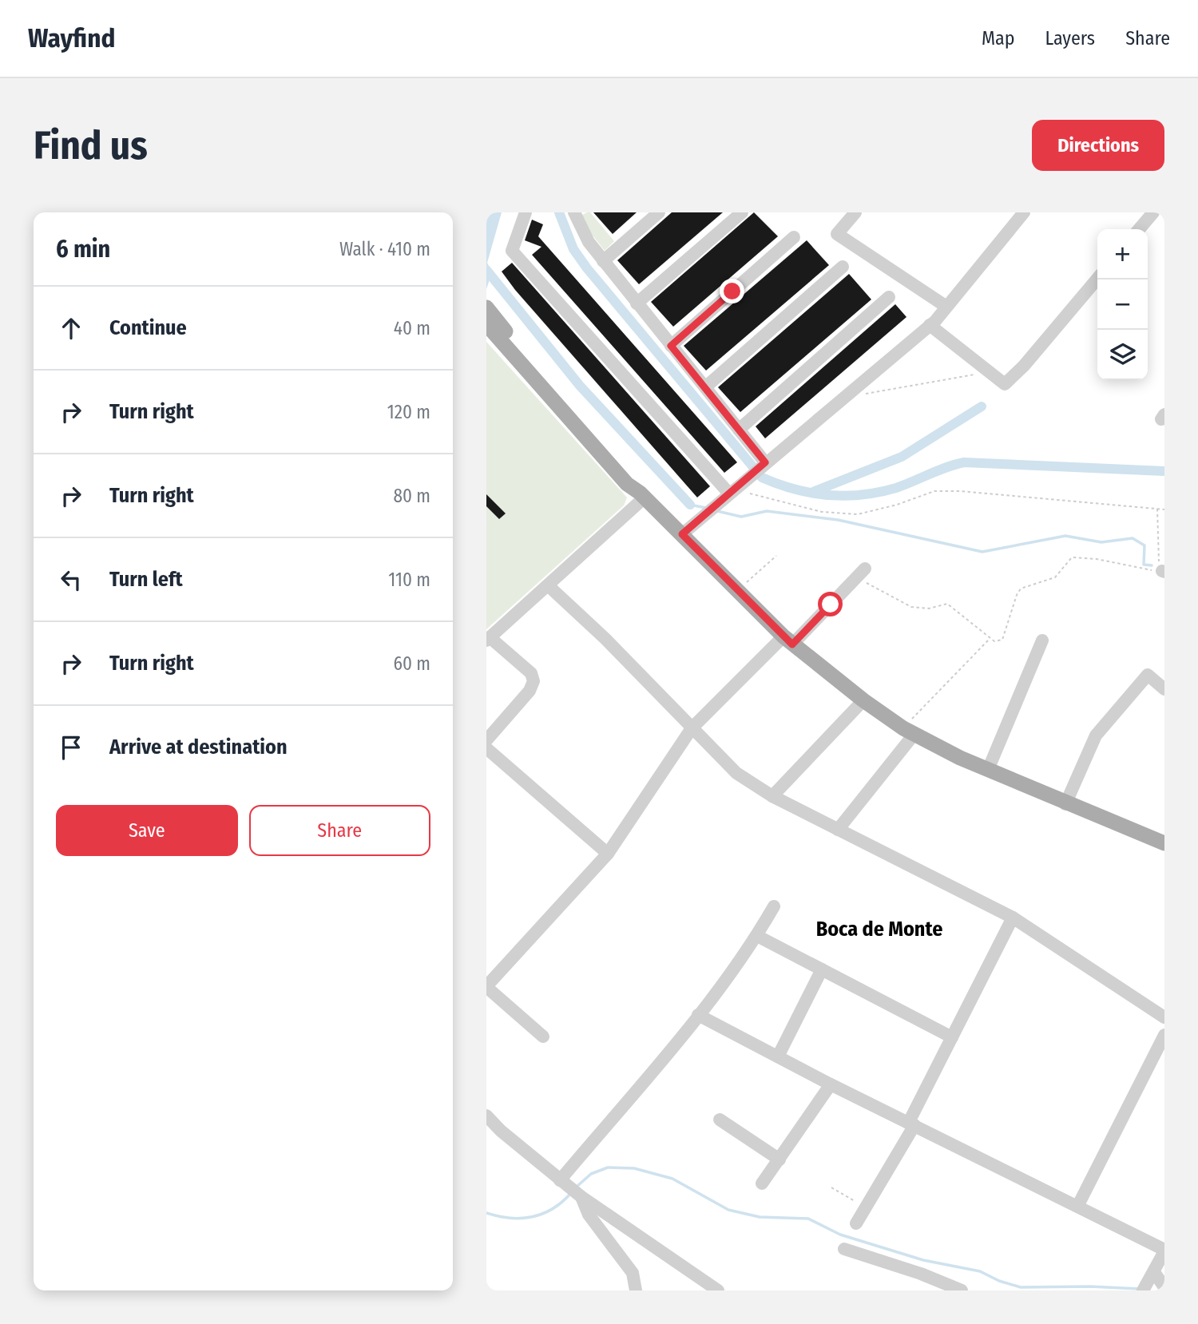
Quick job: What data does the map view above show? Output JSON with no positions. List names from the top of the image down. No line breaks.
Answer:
{"districts":["Boca de Monte"],"page":{"header":"Wayfind","nav":["Map","Layers","Share"],"buttons":["Directions",["Save","Share"]],"title":"Find us","heading":["6 min","Walk · 410 m"],"map_buttons":["+","−"],"list":[["Continue","40 m"],["Turn right","120 m"],["Turn right","80 m"],["Turn left","110 m"],["Turn right","60 m"],"Arrive at destination"]}}
